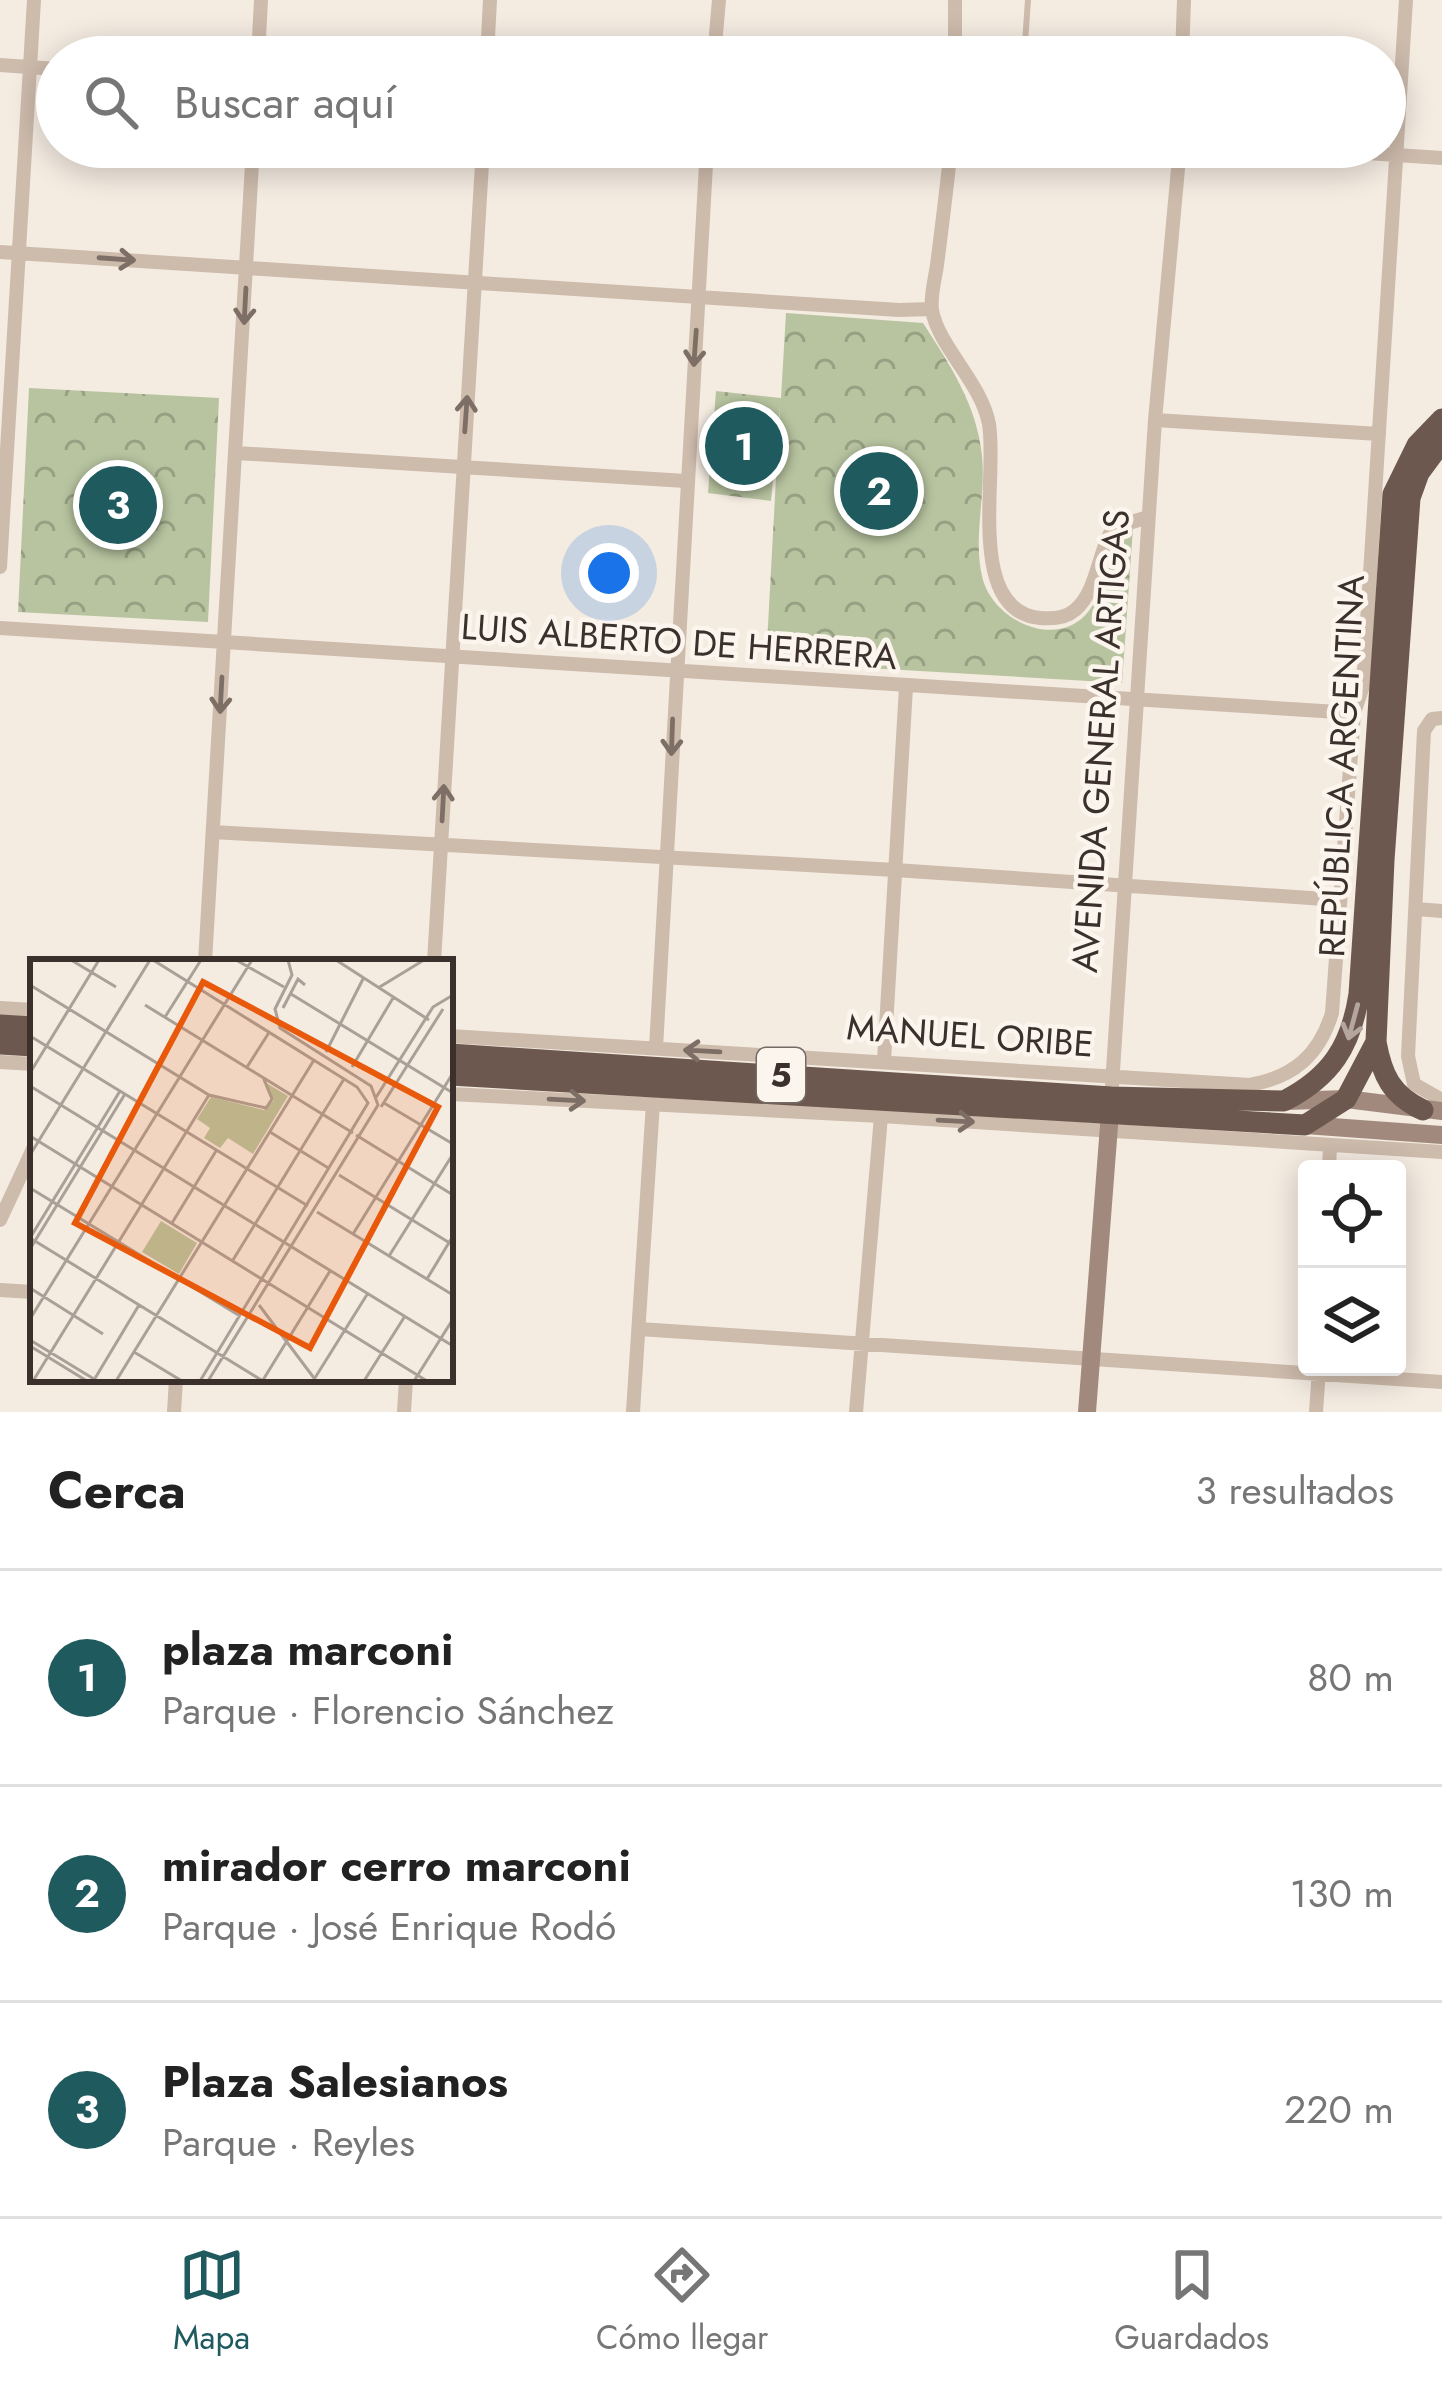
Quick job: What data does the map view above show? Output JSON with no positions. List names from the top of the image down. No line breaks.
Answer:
{"streets":{"highway":["REPÚBLICA ARGENTINA","MANUEL ORIBE","5"],"main road":["AVENIDA GENERAL ARTIGAS"],"street":["LUIS ALBERTO DE HERRERA"]},"crossings":[["LUIS ALBERTO DE HERRERA","AVENIDA GENERAL ARTIGAS"],["AVENIDA GENERAL ARTIGAS","MANUEL ORIBE"],["REPÚBLICA ARGENTINA","MANUEL ORIBE"],["REPÚBLICA ARGENTINA","5"],["MANUEL ORIBE","5"]],"page":{"search":"Buscar aquí","pins":["1","2","3"],"heading":["Cerca","3 resultados"],"list":[{"mark":"1","name":"plaza marconi","note":"Parque · Florencio Sánchez","value":"80 m"},{"mark":"2","name":"mirador cerro marconi","note":"Parque · José Enrique Rodó","value":"130 m"},{"mark":"3","name":"Plaza Salesianos","note":"Parque · Reyles","value":"220 m"}],"nav":["Mapa","Cómo llegar","Guardados"]}}
